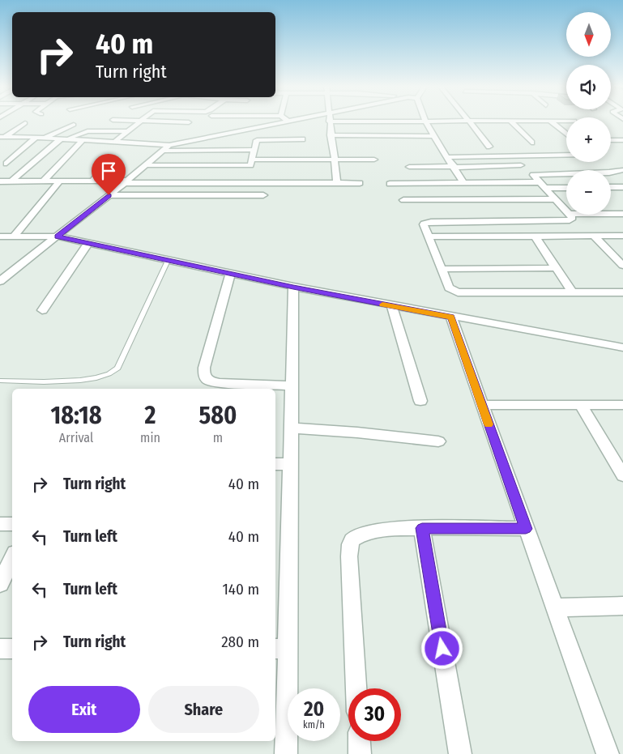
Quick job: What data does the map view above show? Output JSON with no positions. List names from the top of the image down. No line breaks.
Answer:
{"north":"bottom","page":{"map_buttons":["+","−"],"turn":["40 m","Turn right"],"eta":["18:18","Arrival","2","min","580","m"],"list":[{"name":"Turn right","value":"40 m"},{"name":"Turn left","value":"40 m"},{"name":"Turn left","value":"140 m"},{"name":"Turn right","value":"280 m"}],"buttons":["Exit","Share"],"speed":"20 km/h","limit":"30"}}
